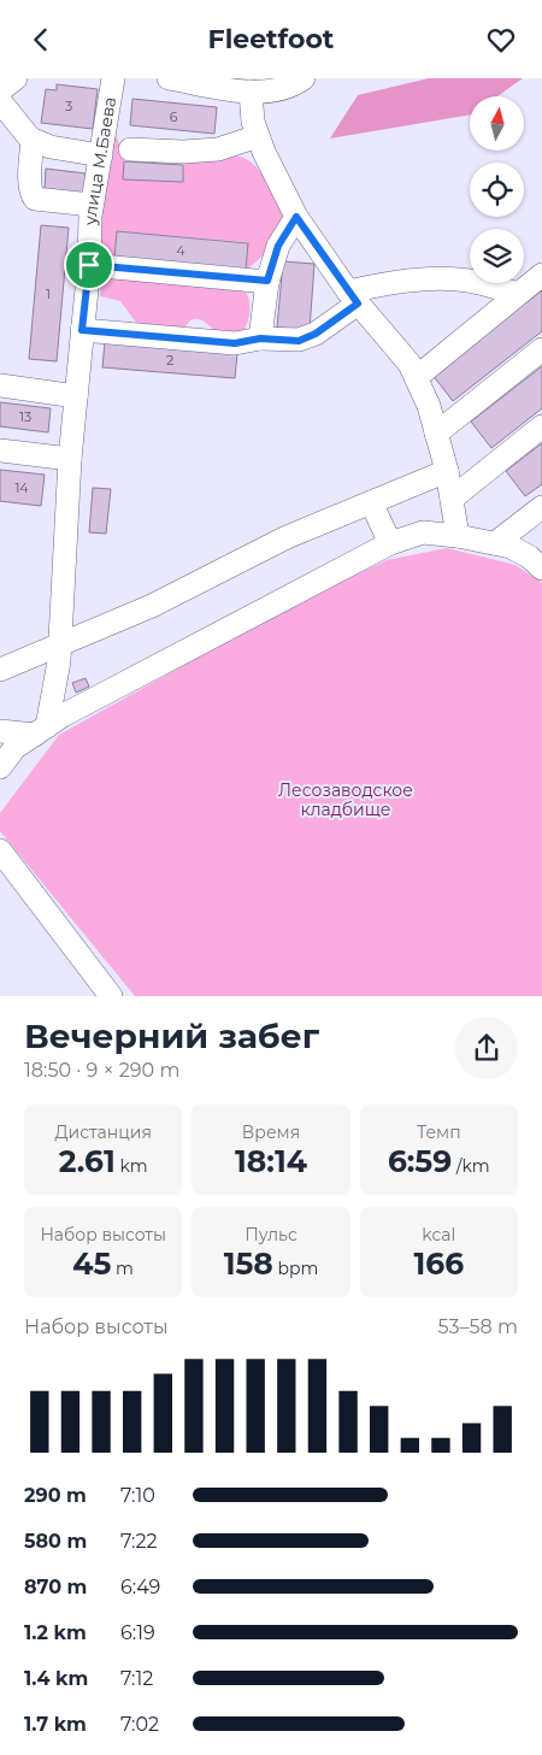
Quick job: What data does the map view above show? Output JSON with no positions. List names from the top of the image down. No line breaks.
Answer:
{"streets":{"street":["улица М.Баева"]},"parks":["Лесозаводское кладбище"],"house_numbers":["3","6","4","1","2","13","14"],"north":"top","page":{"header":"Fleetfoot","heading":["Вечерний забег","18:50 · 9 × 290 m"],"stats":[["Дистанция","2.61 km"],["Время","18:14"],["Темп","6:59 /km"],["Набор высоты","45 m"],["Пульс","158 bpm"],["kcal","166"]],"chart":["Набор высоты","53–58 m"],"list":[{"name":"290 m","note":"7:10"},{"name":"580 m","note":"7:22"},{"name":"870 m","note":"6:49"},{"name":"1.2 km","note":"6:19"},{"name":"1.4 km","note":"7:12"},{"name":"1.7 km","note":"7:02"}]}}
